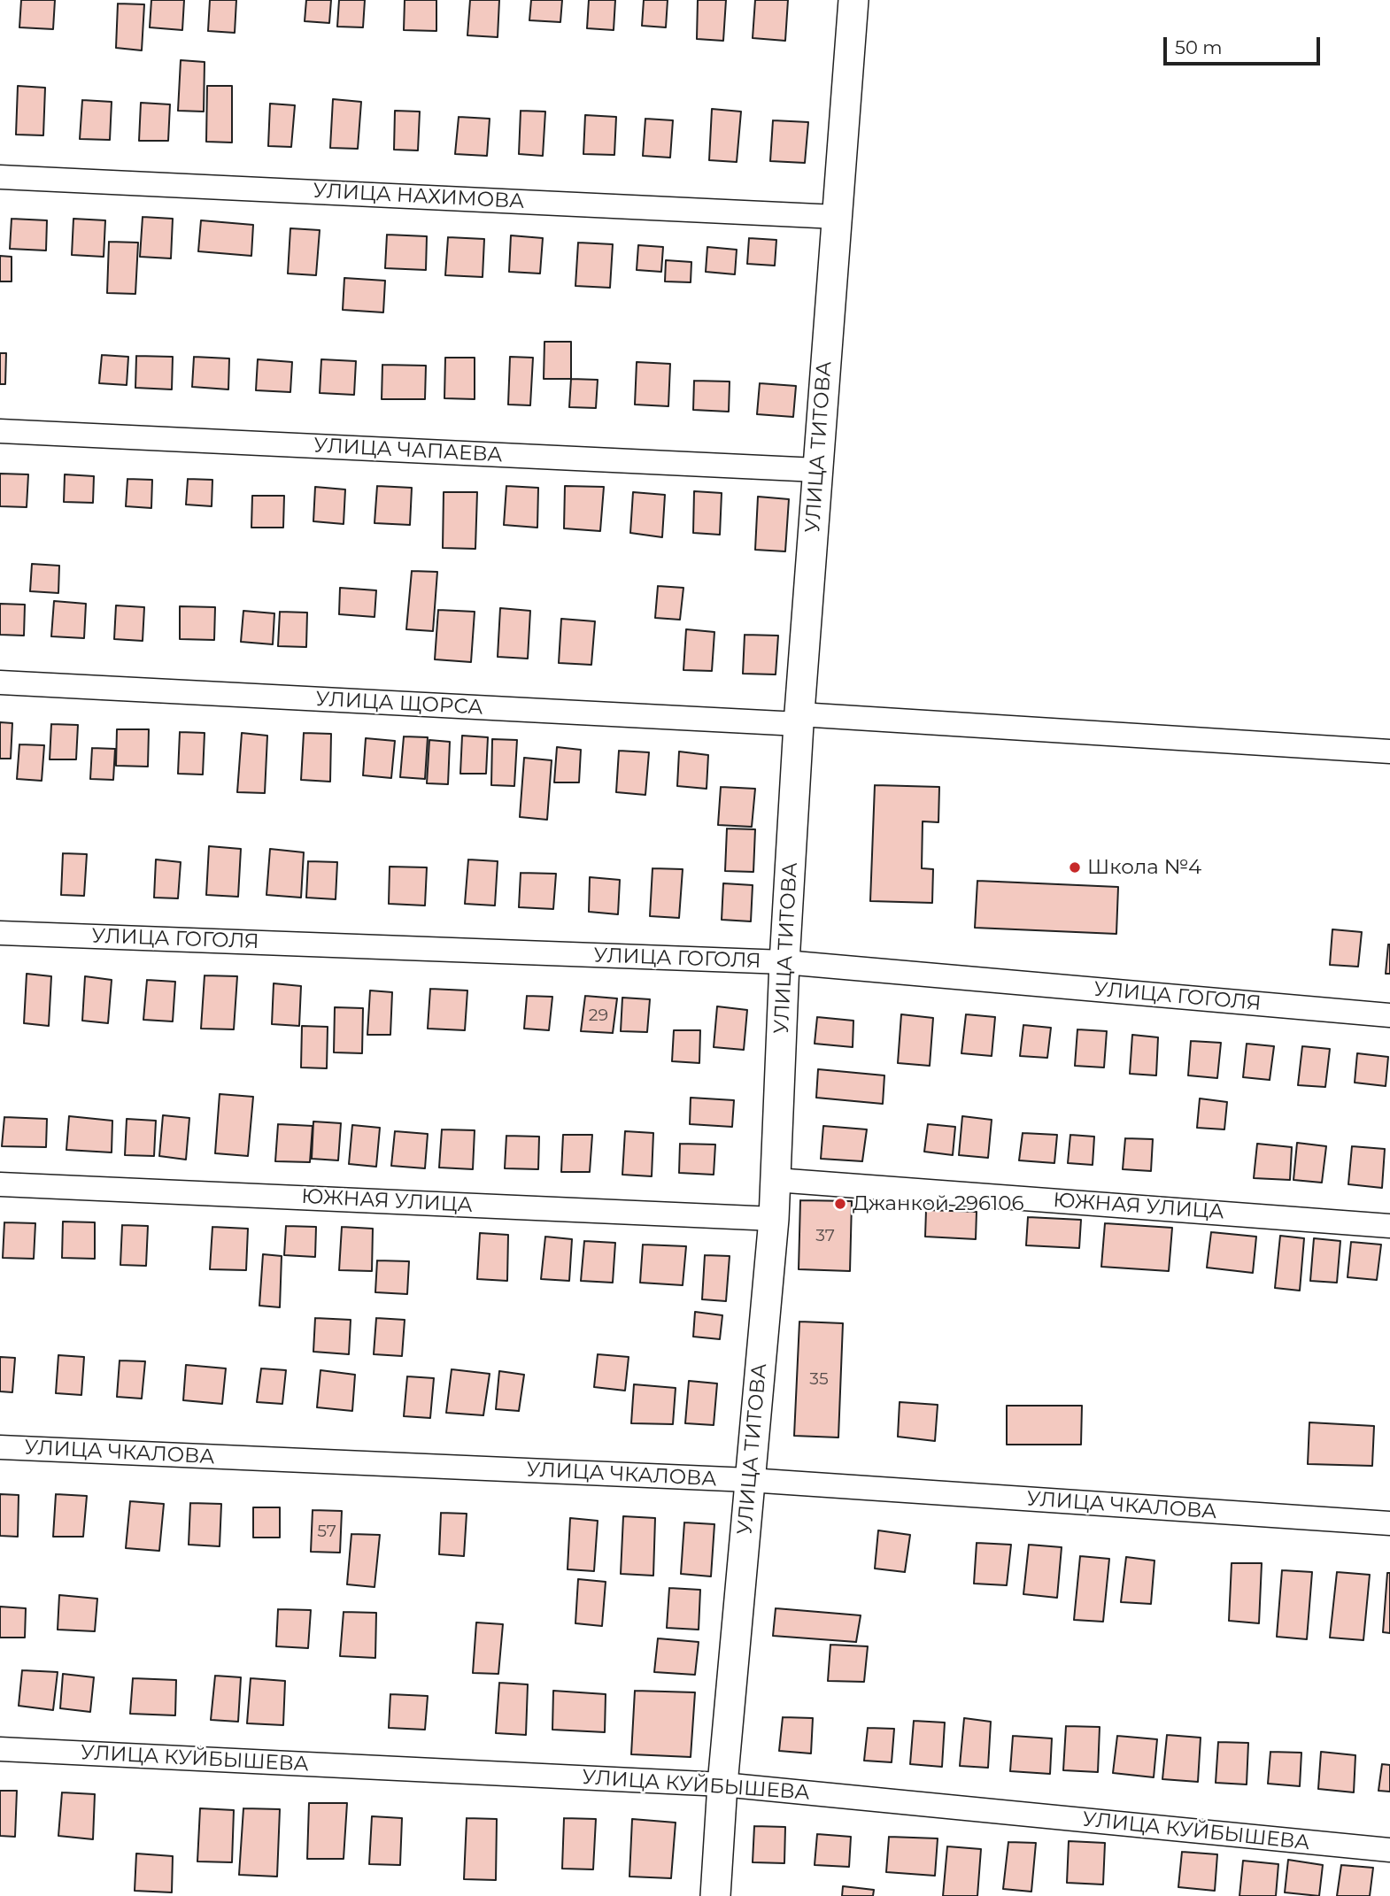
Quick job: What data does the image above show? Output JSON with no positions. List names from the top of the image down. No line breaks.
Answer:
{"streets":{"main road":["УЛИЦА ТИТОВА"],"street":["УЛИЦА НАХИМОВА","УЛИЦА ЧАПАЕВА","УЛИЦА ЩОРСА","УЛИЦА ГОГОЛЯ","ЮЖНАЯ УЛИЦА","УЛИЦА ЧКАЛОВА","УЛИЦА КУЙБЫШЕВА"]},"crossings":[["УЛИЦА НАХИМОВА","УЛИЦА ТИТОВА"],["УЛИЦА ТИТОВА","УЛИЦА ЧАПАЕВА"],["УЛИЦА ТИТОВА","УЛИЦА ЩОРСА"],["УЛИЦА ТИТОВА","УЛИЦА ГОГОЛЯ"],["УЛИЦА ТИТОВА","ЮЖНАЯ УЛИЦА"],["УЛИЦА ТИТОВА","УЛИЦА ЧКАЛОВА"],["УЛИЦА ТИТОВА","УЛИЦА КУЙБЫШЕВА"]],"places":["Школа №4","Джанкой 296106"],"house_numbers":["29","37","35","57"],"scale_bar":"50 m"}
